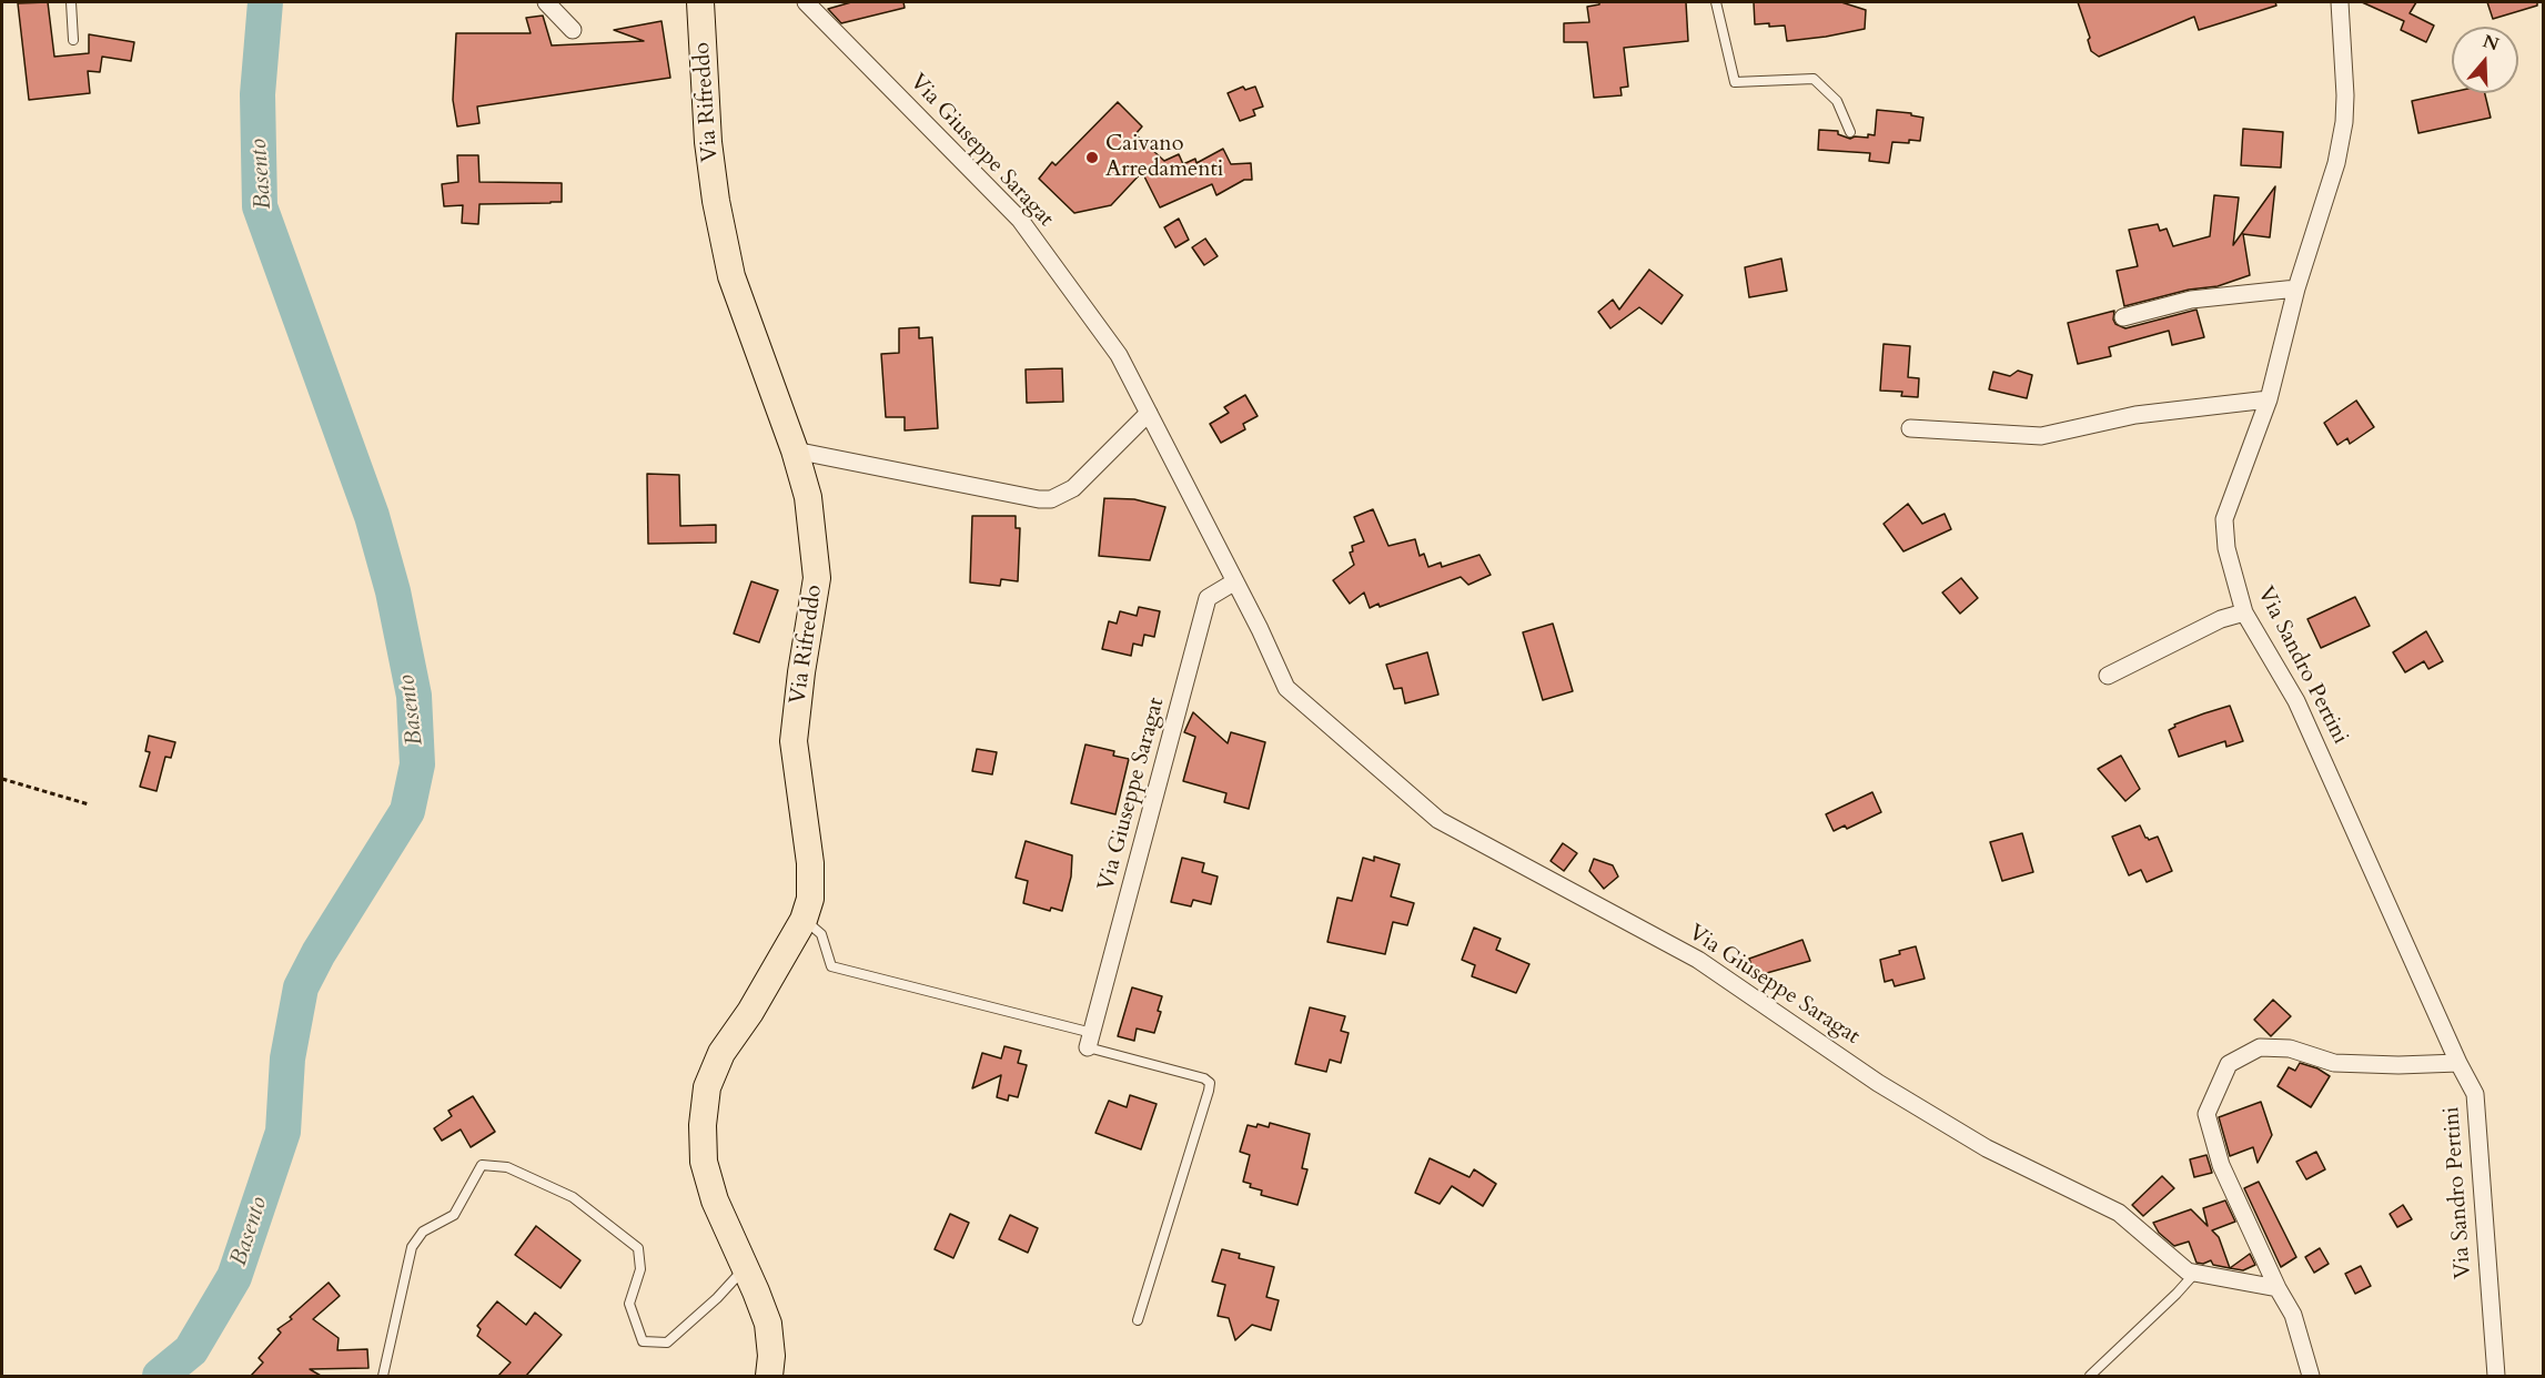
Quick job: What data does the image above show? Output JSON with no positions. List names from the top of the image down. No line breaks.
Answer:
{"streets":{"main road":["Via Rifreddo"],"street":["Via Giuseppe Saragat","Via Sandro Pertini"]},"water":["Basento"],"places":["Caivano Arredamenti"],"north":"top"}
